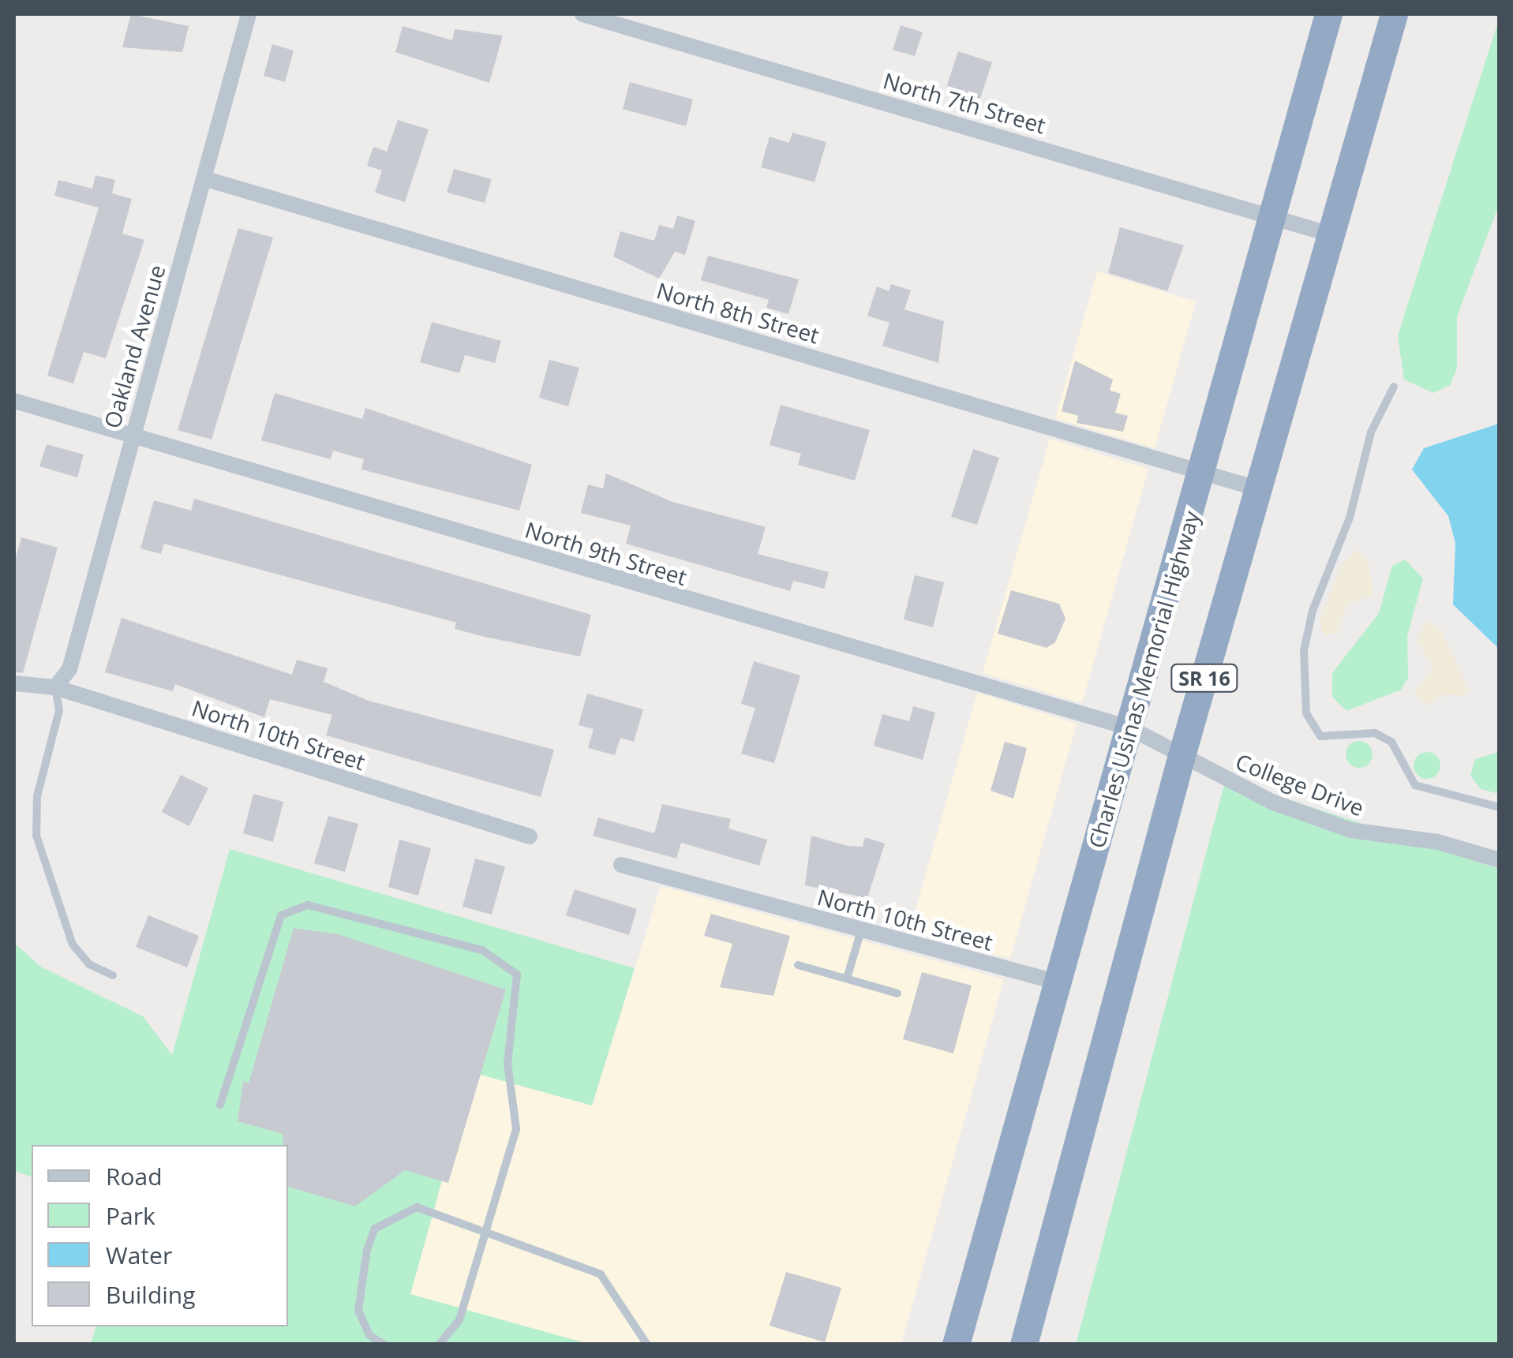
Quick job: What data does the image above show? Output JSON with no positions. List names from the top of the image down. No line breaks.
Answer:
{"streets":{"highway":["SR 16","Charles Usinas Memorial Highway"],"street":["North 7th Street","North 8th Street","Oakland Avenue","North 9th Street","North 10th Street","College Drive"]},"crossings":[["North 7th Street","SR 16"],["North 7th Street","Charles Usinas Memorial Highway"],["North 8th Street","Oakland Avenue"],["North 8th Street","SR 16"],["North 8th Street","Charles Usinas Memorial Highway"],["Oakland Avenue","North 9th Street"],["Oakland Avenue","North 10th Street"],["North 9th Street","SR 16"],["North 9th Street","Charles Usinas Memorial Highway"],["North 9th Street","College Drive"],["SR 16","College Drive"],["Charles Usinas Memorial Highway","North 10th Street"]],"legend":["Road","Park","Water","Building"]}
